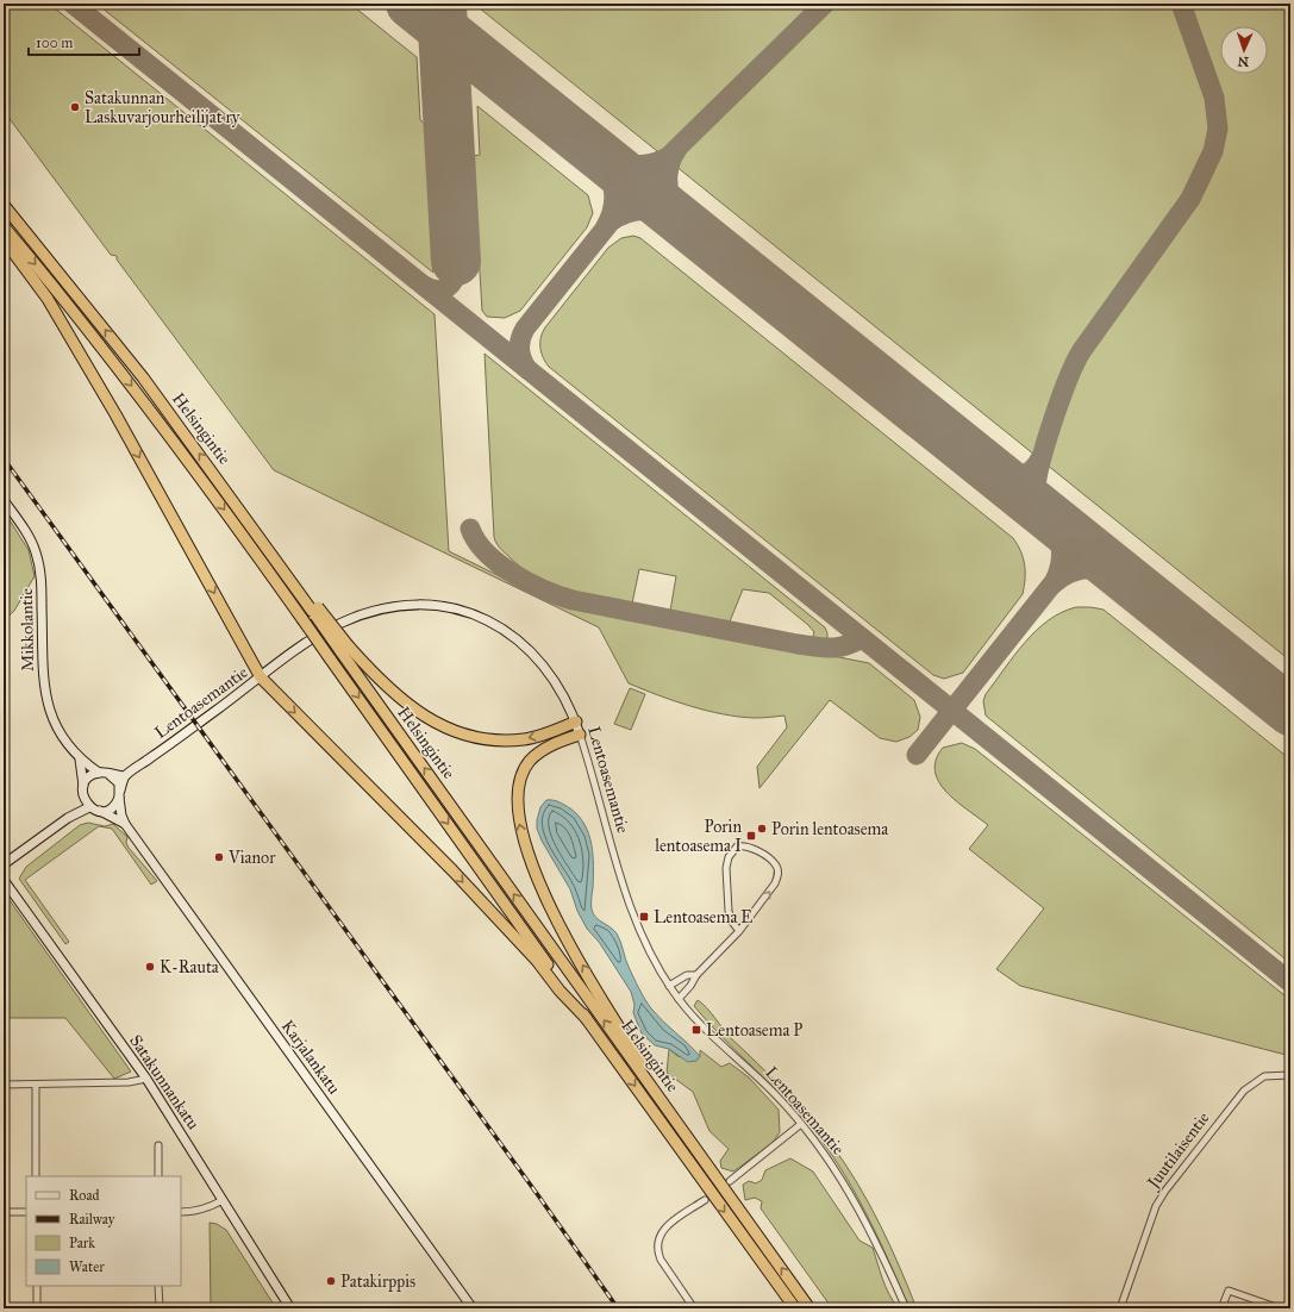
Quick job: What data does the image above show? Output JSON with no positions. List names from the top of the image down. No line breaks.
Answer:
{"streets":{"highway":["Helsingintie"],"main road":["Mikkolantie","Lentoasemantie","Karjalankatu","Satakunnankatu"],"street":["Juutilaisentie"]},"places":{"other":["Satakunnan Laskuvarjourheilijat ry","Porin lentoasema","Vianor","K-Rauta","Patakirppis"],"transit":["Porin lentoasema I","Lentoasema E","Lentoasema P"]},"legend":["Road","Railway","Park","Water"],"scale_bar":"100 m","north":"bottom"}
